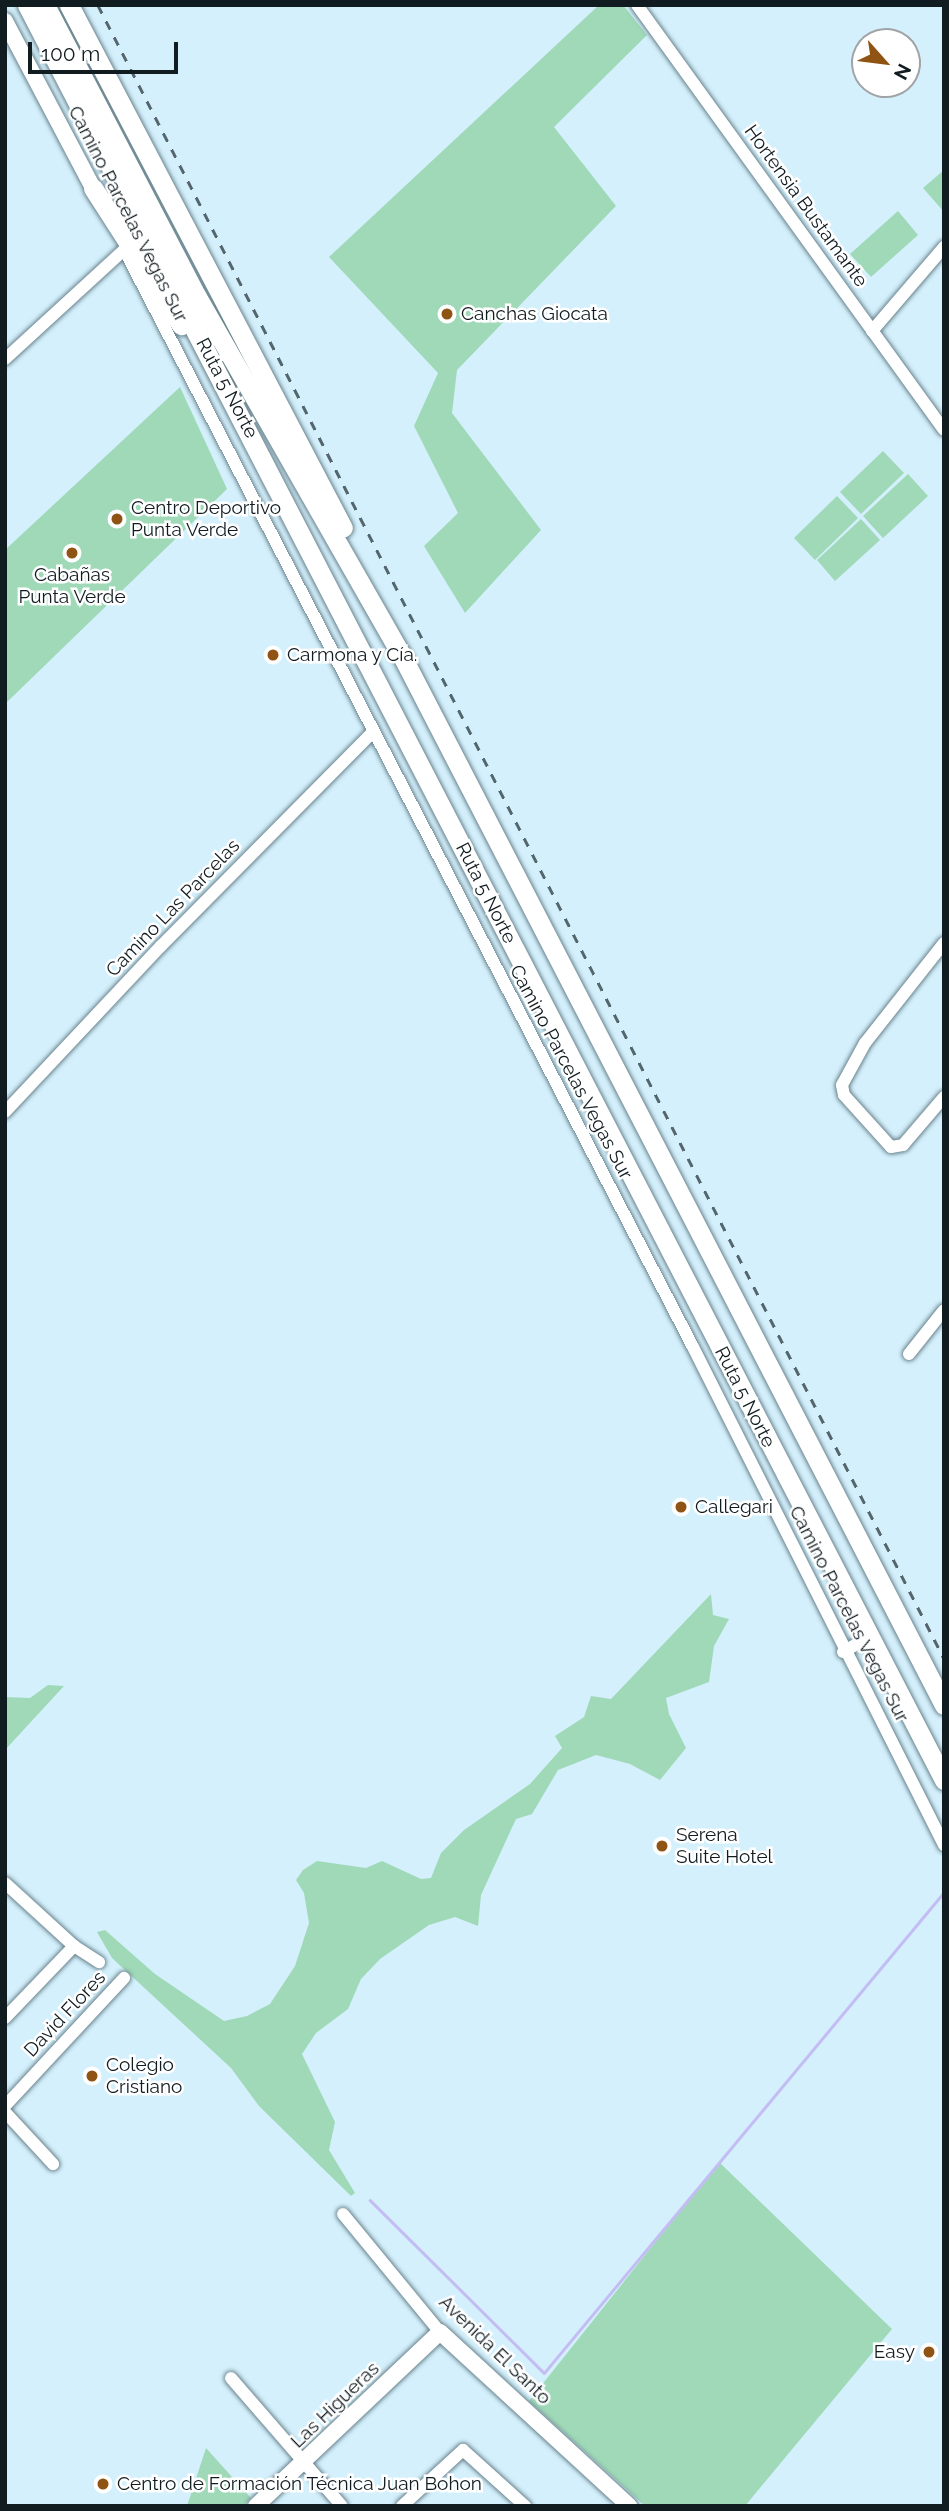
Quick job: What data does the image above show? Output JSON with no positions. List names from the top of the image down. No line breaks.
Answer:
{"streets":{"highway":["Ruta 5 Norte"],"main road":["Camino Parcelas Vegas Sur","Avenida El Santo","Las Higueras"],"street":["Hortensia Bustamante","Camino Las Parcelas","David Flores"]},"crossings":[["Camino Parcelas Vegas Sur","Camino Las Parcelas"],["Avenida El Santo","Las Higueras"]],"places":["Canchas Giocata","Centro Deportivo Punta Verde","Cabañas Punta Verde","Carmona y Cía.","Callegari","Serena Suite Hotel","Colegio Cristiano","Easy","Centro de Formación Técnica Juan Bohon"],"scale_bar":"100 m","north":"bottom right"}
